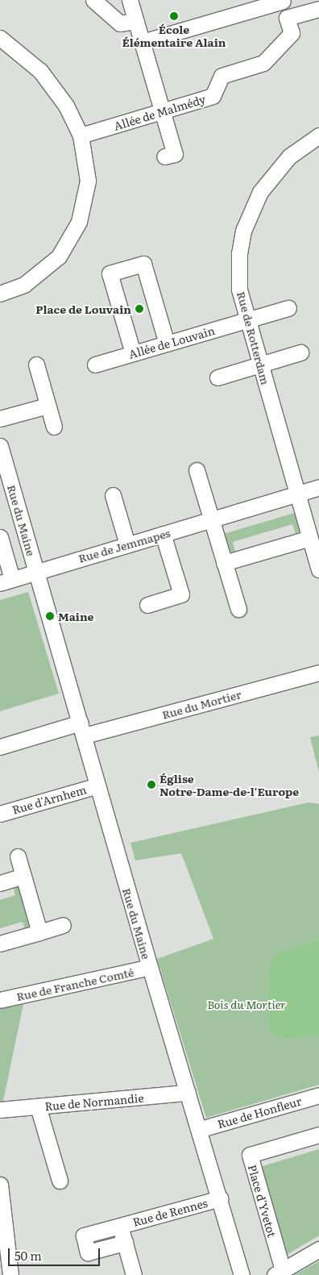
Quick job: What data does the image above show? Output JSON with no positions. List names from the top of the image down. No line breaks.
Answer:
{"streets":{"street":["Allée de Malmédy","Rue de Rotterdam","Allée de Louvain","Rue du Maine","Rue de Jemmapes","Rue du Mortier","Rue d'Arnhem","Rue de Franche Comté","Rue de Normandie","Rue de Honfleur","Place d'Yvetot","Rue de Rennes"]},"crossings":[["Rue de Rotterdam","Allée de Louvain"],["Rue de Rotterdam","Rue de Jemmapes"],["Rue du Maine","Rue de Jemmapes"],["Rue du Maine","Rue du Mortier"],["Rue du Maine","Rue d'Arnhem"],["Rue du Maine","Rue de Franche Comté"],["Rue du Maine","Rue de Normandie"],["Rue du Maine","Rue de Honfleur"],["Rue du Maine","Rue de Rennes"]],"parks":["Bois du Mortier"],"places":["École Élémentaire Alain","Place de Louvain","Maine","Église Notre-Dame-de-l'Europe"],"scale_bar":"50 m"}
